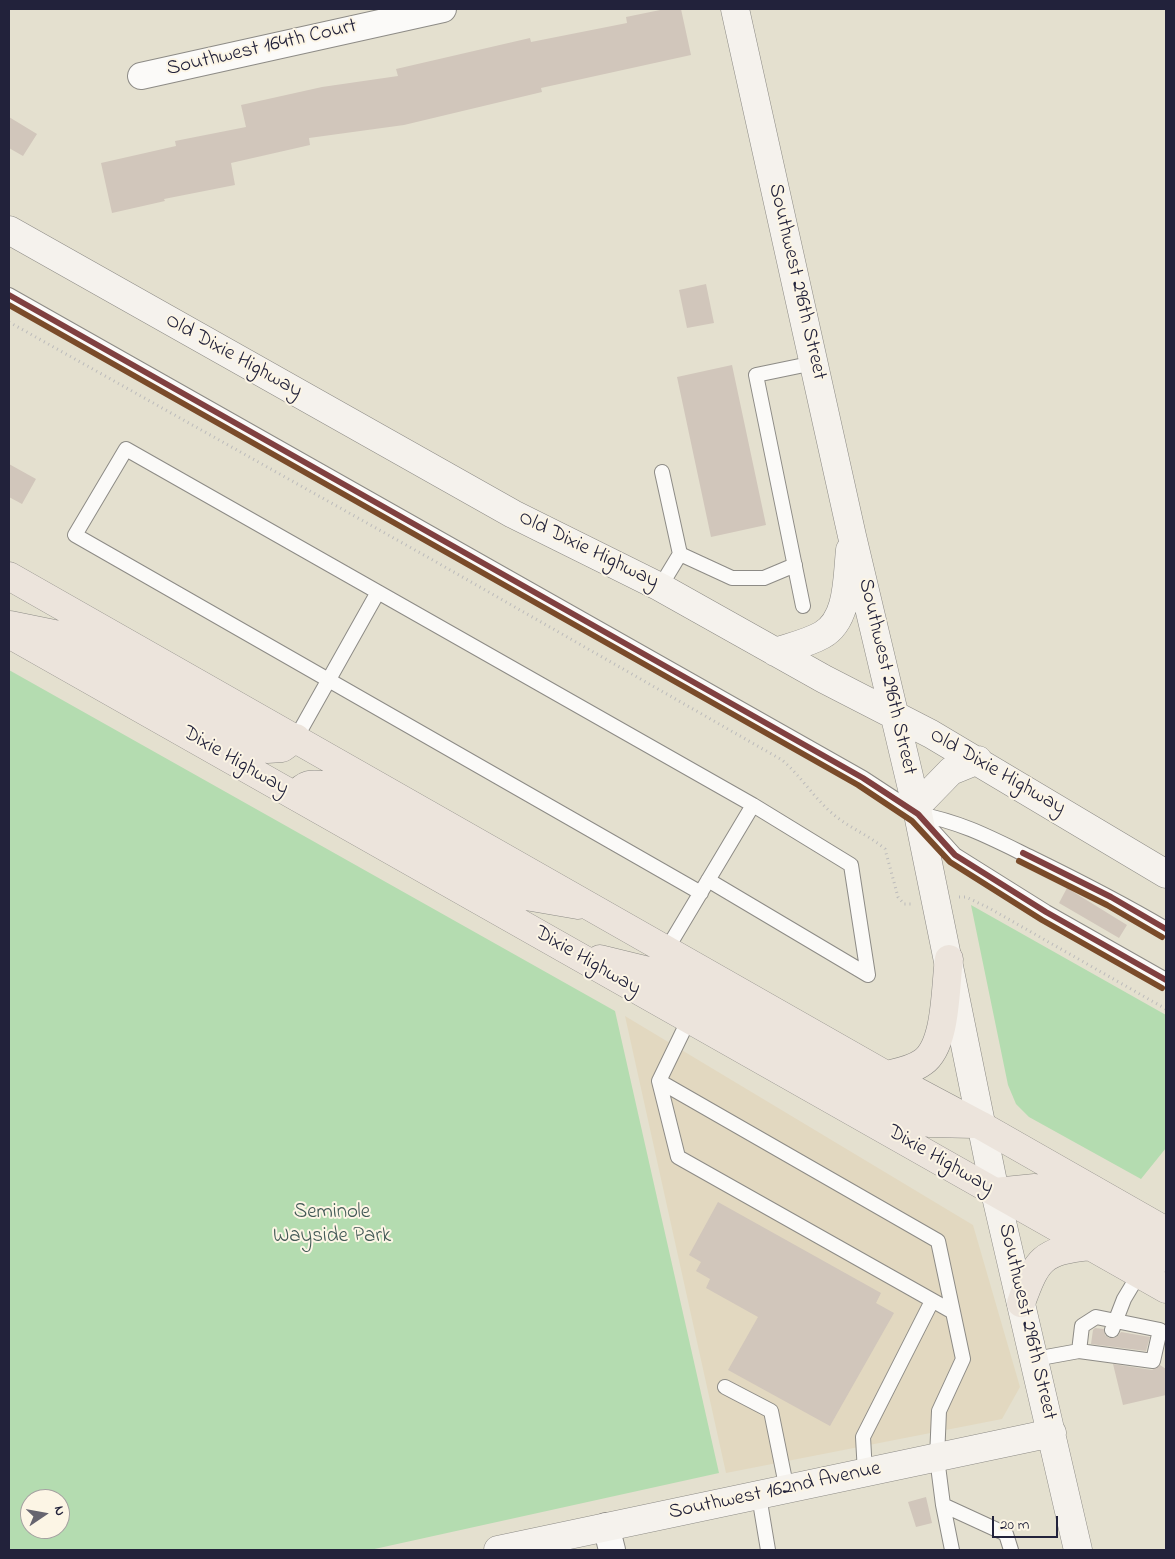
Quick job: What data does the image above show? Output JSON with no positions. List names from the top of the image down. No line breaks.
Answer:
{"streets":{"highway":["Dixie Highway"],"street":["Southwest 164th Court","Southwest 296th Street","Old Dixie Highway","Southwest 162nd Avenue"]},"crossings":[["Southwest 296th Street","Old Dixie Highway"],["Southwest 296th Street","Dixie Highway"],["Southwest 296th Street","Southwest 162nd Avenue"]],"parks":["Seminole Wayside Park"],"scale_bar":"20 m","north":"right"}
